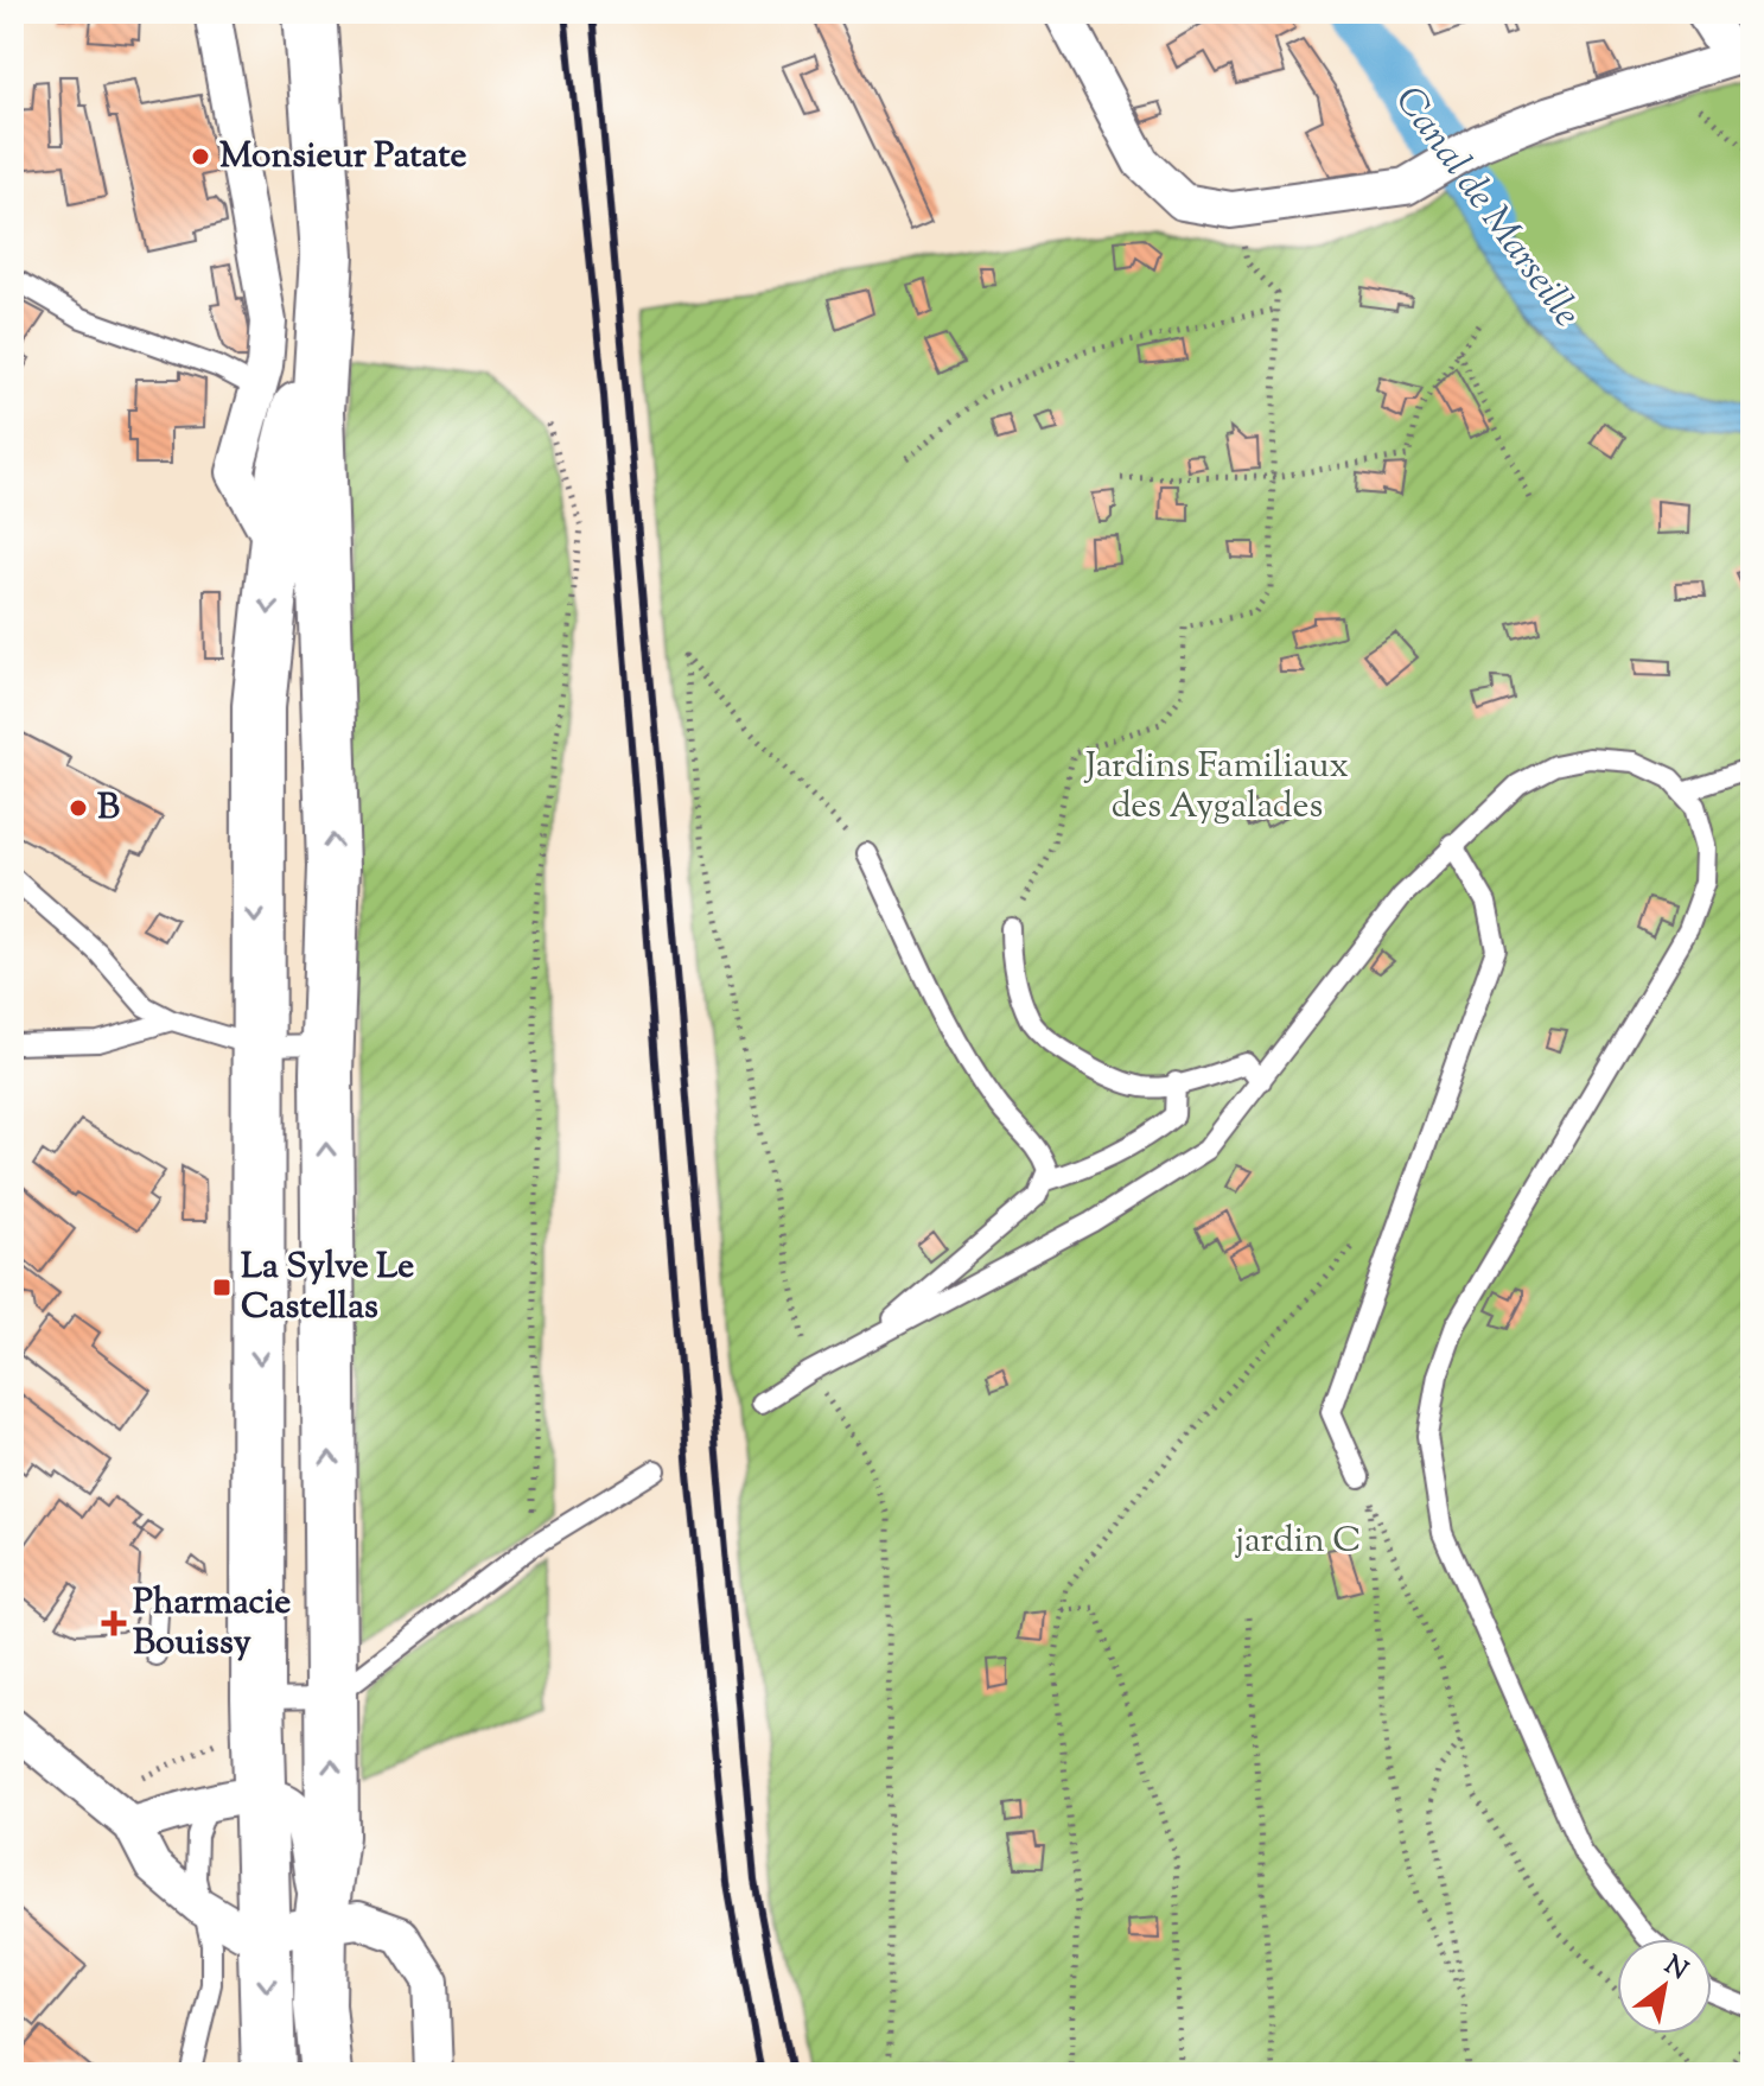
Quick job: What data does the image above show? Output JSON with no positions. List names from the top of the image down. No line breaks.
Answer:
{"water":["Canal de Marseille"],"parks":["Jardins Familiaux des Aygalades","jardin C"],"places":{"other":["Monsieur Patate","B"],"transit":["La Sylve Le Castellas"],"health":["Pharmacie Bouissy"]},"north":"top right"}
